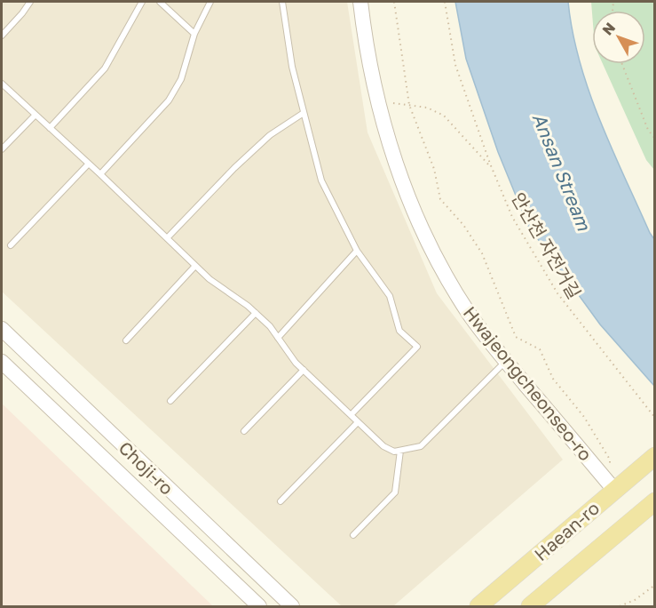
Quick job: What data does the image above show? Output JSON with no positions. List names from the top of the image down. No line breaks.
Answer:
{"streets":{"main road":["Haean-ro"],"street":["Hwajeongcheonseo-ro","Choji-ro"],"path":["안산천 자전거길"]},"crossings":[["Hwajeongcheonseo-ro","Haean-ro"]],"water":["Ansan Stream"],"north":"top left"}
